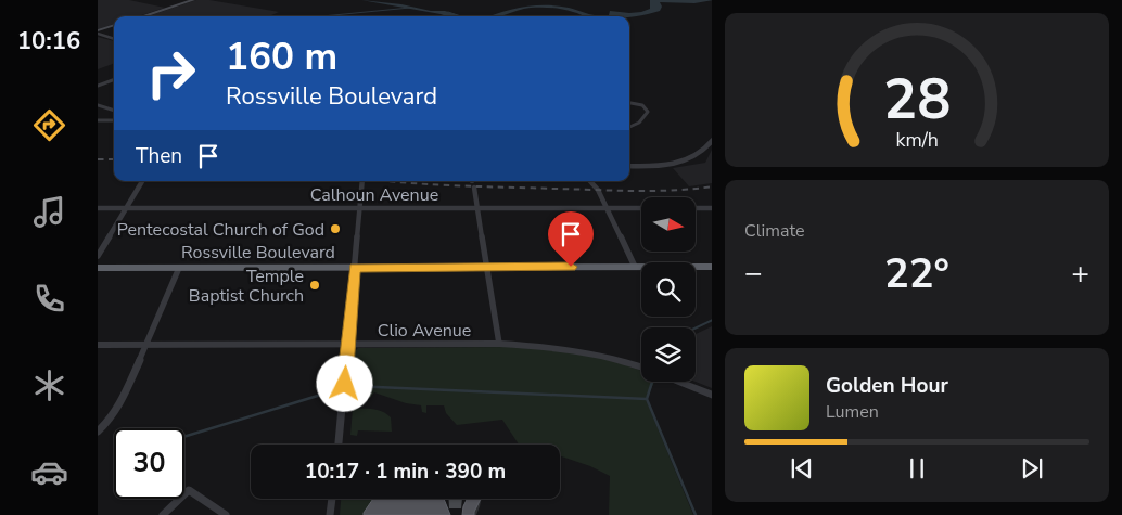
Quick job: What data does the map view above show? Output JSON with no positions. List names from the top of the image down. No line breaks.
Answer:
{"streets":{"highway":["Rossville Boulevard"],"street":["Calhoun Avenue","Clio Avenue"]},"places":["Pentecostal Church of God","Temple Baptist Church"],"north":"right","page":{"tabs":"10:16","turn":["160 m","Rossville Boulevard"],"then":"Then","tile":"Climate","heat":["−","22°","+"],"song":["Golden Hour","Lumen"],"limit":"30","trip":"10:17 · 1 min · 390 m","gauge":["28","km/h"]}}
